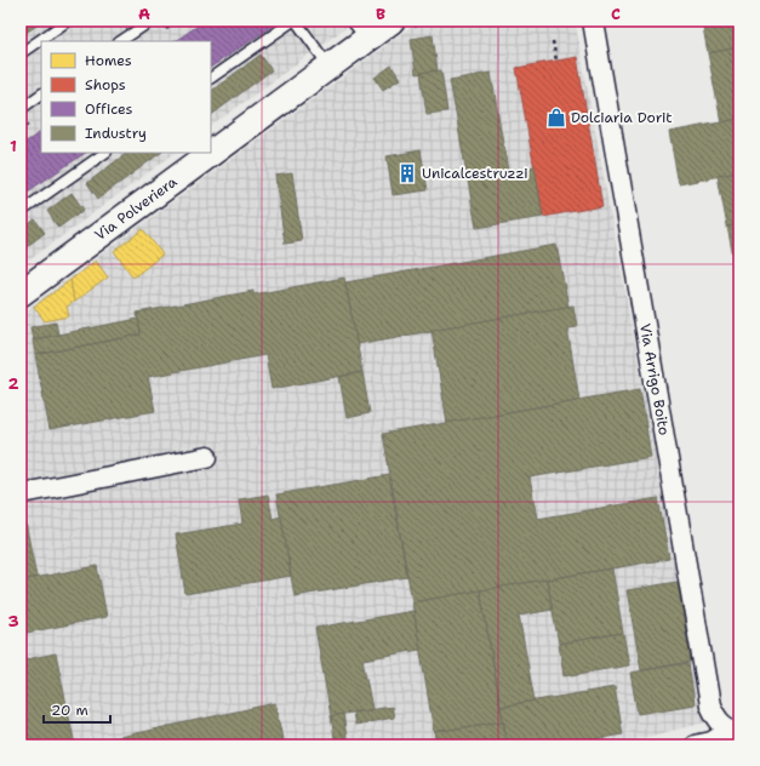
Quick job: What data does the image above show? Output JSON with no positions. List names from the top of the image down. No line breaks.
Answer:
{"streets":{"street":["Via Polveriera","Via Arrigo Boito"]},"places":{"shop":["Dolciaria Dorit"],"building":["Unicalcestruzzi"]},"legend":["Homes","Shops","Offices","Industry"],"scale_bar":"20 m","grid":{"columns":["A","B","C"],"rows":["1","2","3"]}}
